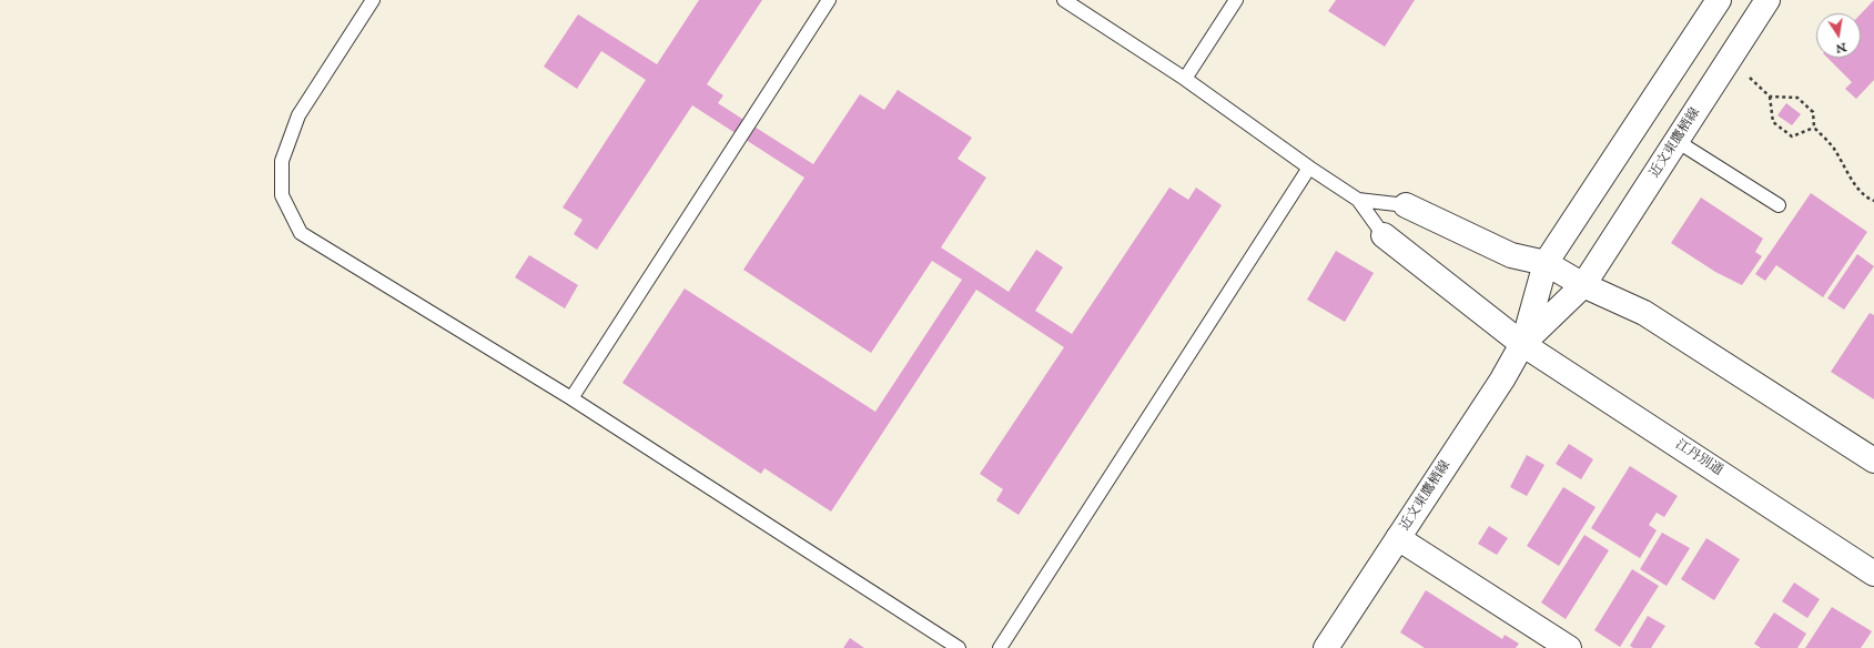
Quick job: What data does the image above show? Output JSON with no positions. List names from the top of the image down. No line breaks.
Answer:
{"streets":{"main road":["近文東鷹栖線","江丹別通"]},"crossings":[["近文東鷹栖線","江丹別通"]],"north":"bottom"}
